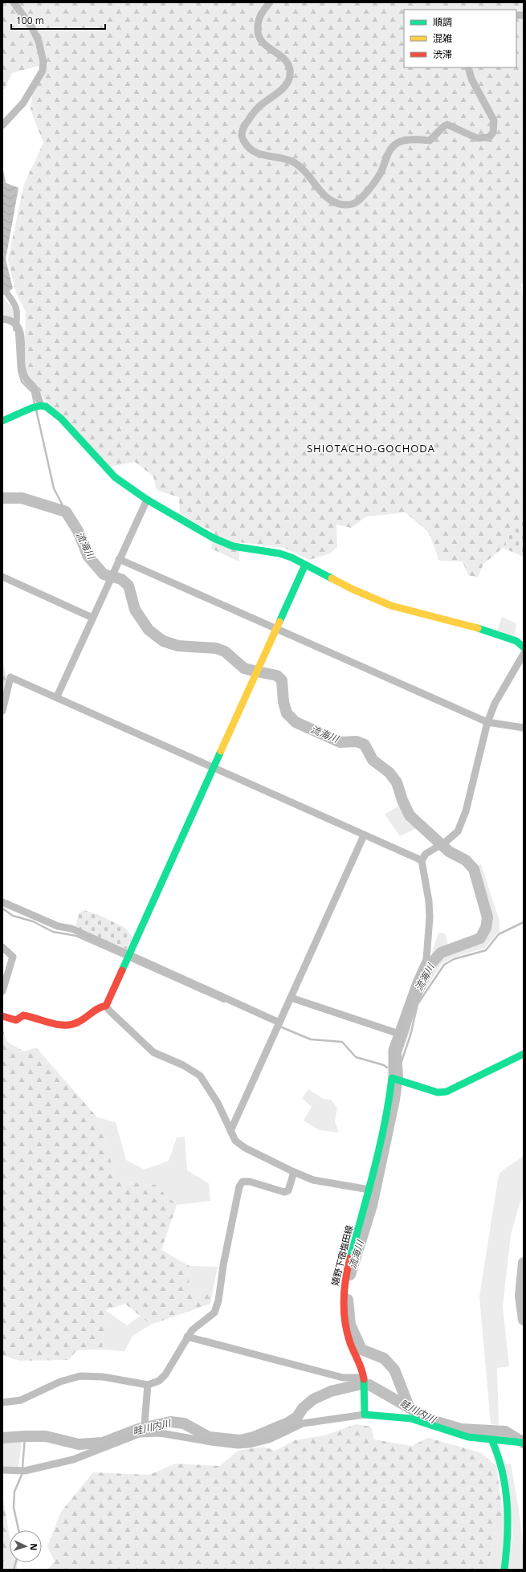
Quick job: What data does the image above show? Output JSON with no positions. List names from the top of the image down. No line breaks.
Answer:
{"streets":{"street":["嬉野下宿塩田線"]},"districts":["SHIOTACHO-GOCHODA"],"water":["流海川","畦川内川"],"legend":["順調","混雑","渋滞"],"scale_bar":"100 m","north":"right"}
